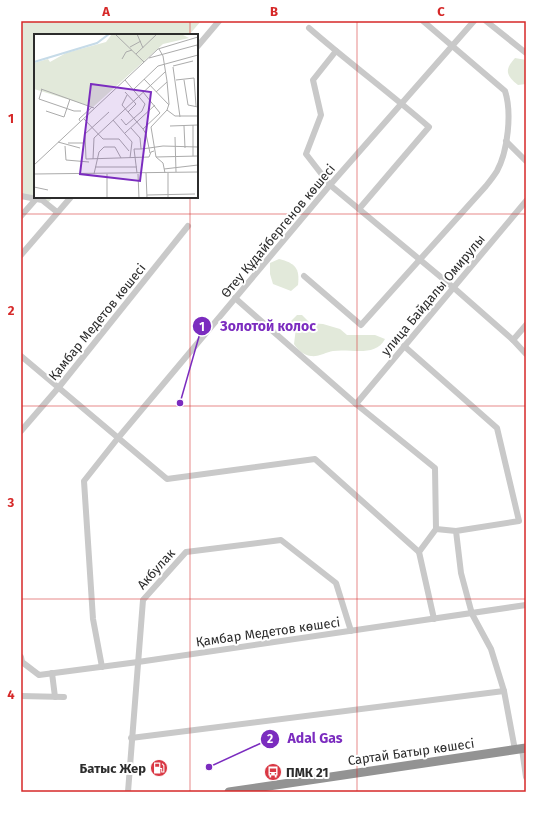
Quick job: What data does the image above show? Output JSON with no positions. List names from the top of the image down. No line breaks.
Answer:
{"streets":{"highway":["Сартай Батыр көшесі"],"street":["Өтеу Құдайбергенов көшесі","улица Байдалы Омирулы","Қамбар Медетов көшесі","Акбулак"]},"crossings":[["Өтеу Құдайбергенов көшесі","Қамбар Медетов көшесі"],["Қамбар Медетов көшесі","Акбулак"]],"places":{"other":["Золотой колос","Adal Gas"],"fuel station":["Батыс Жер"],"bus stop":["ПМК 21"]},"grid":{"columns":["A","B","C"],"rows":["1","2","3","4"]}}
